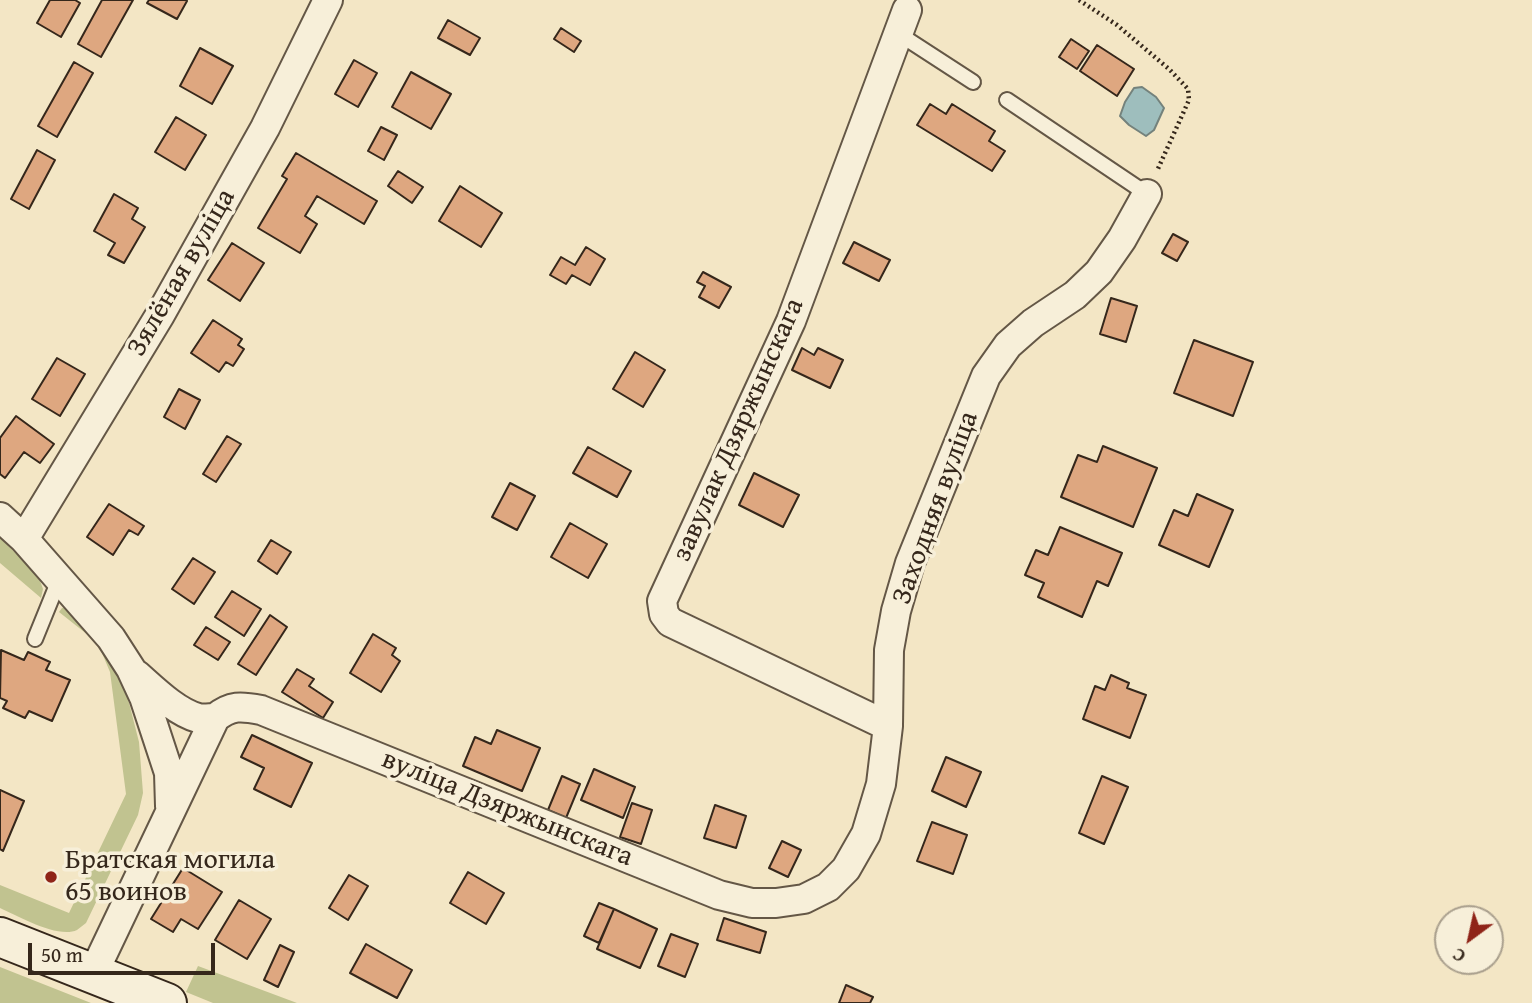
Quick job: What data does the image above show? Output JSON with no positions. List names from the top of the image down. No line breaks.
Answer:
{"streets":{"street":["Зялёная вуліца","завулак Дзяржынскага","Заходняя вуліца","вуліца Дзяржынскага"]},"crossings":[["завулак Дзяржынскага","Заходняя вуліца"],["Заходняя вуліца","вуліца Дзяржынскага"]],"places":["Братская могила 65 воинов"],"scale_bar":"50 m","north":"bottom left"}
